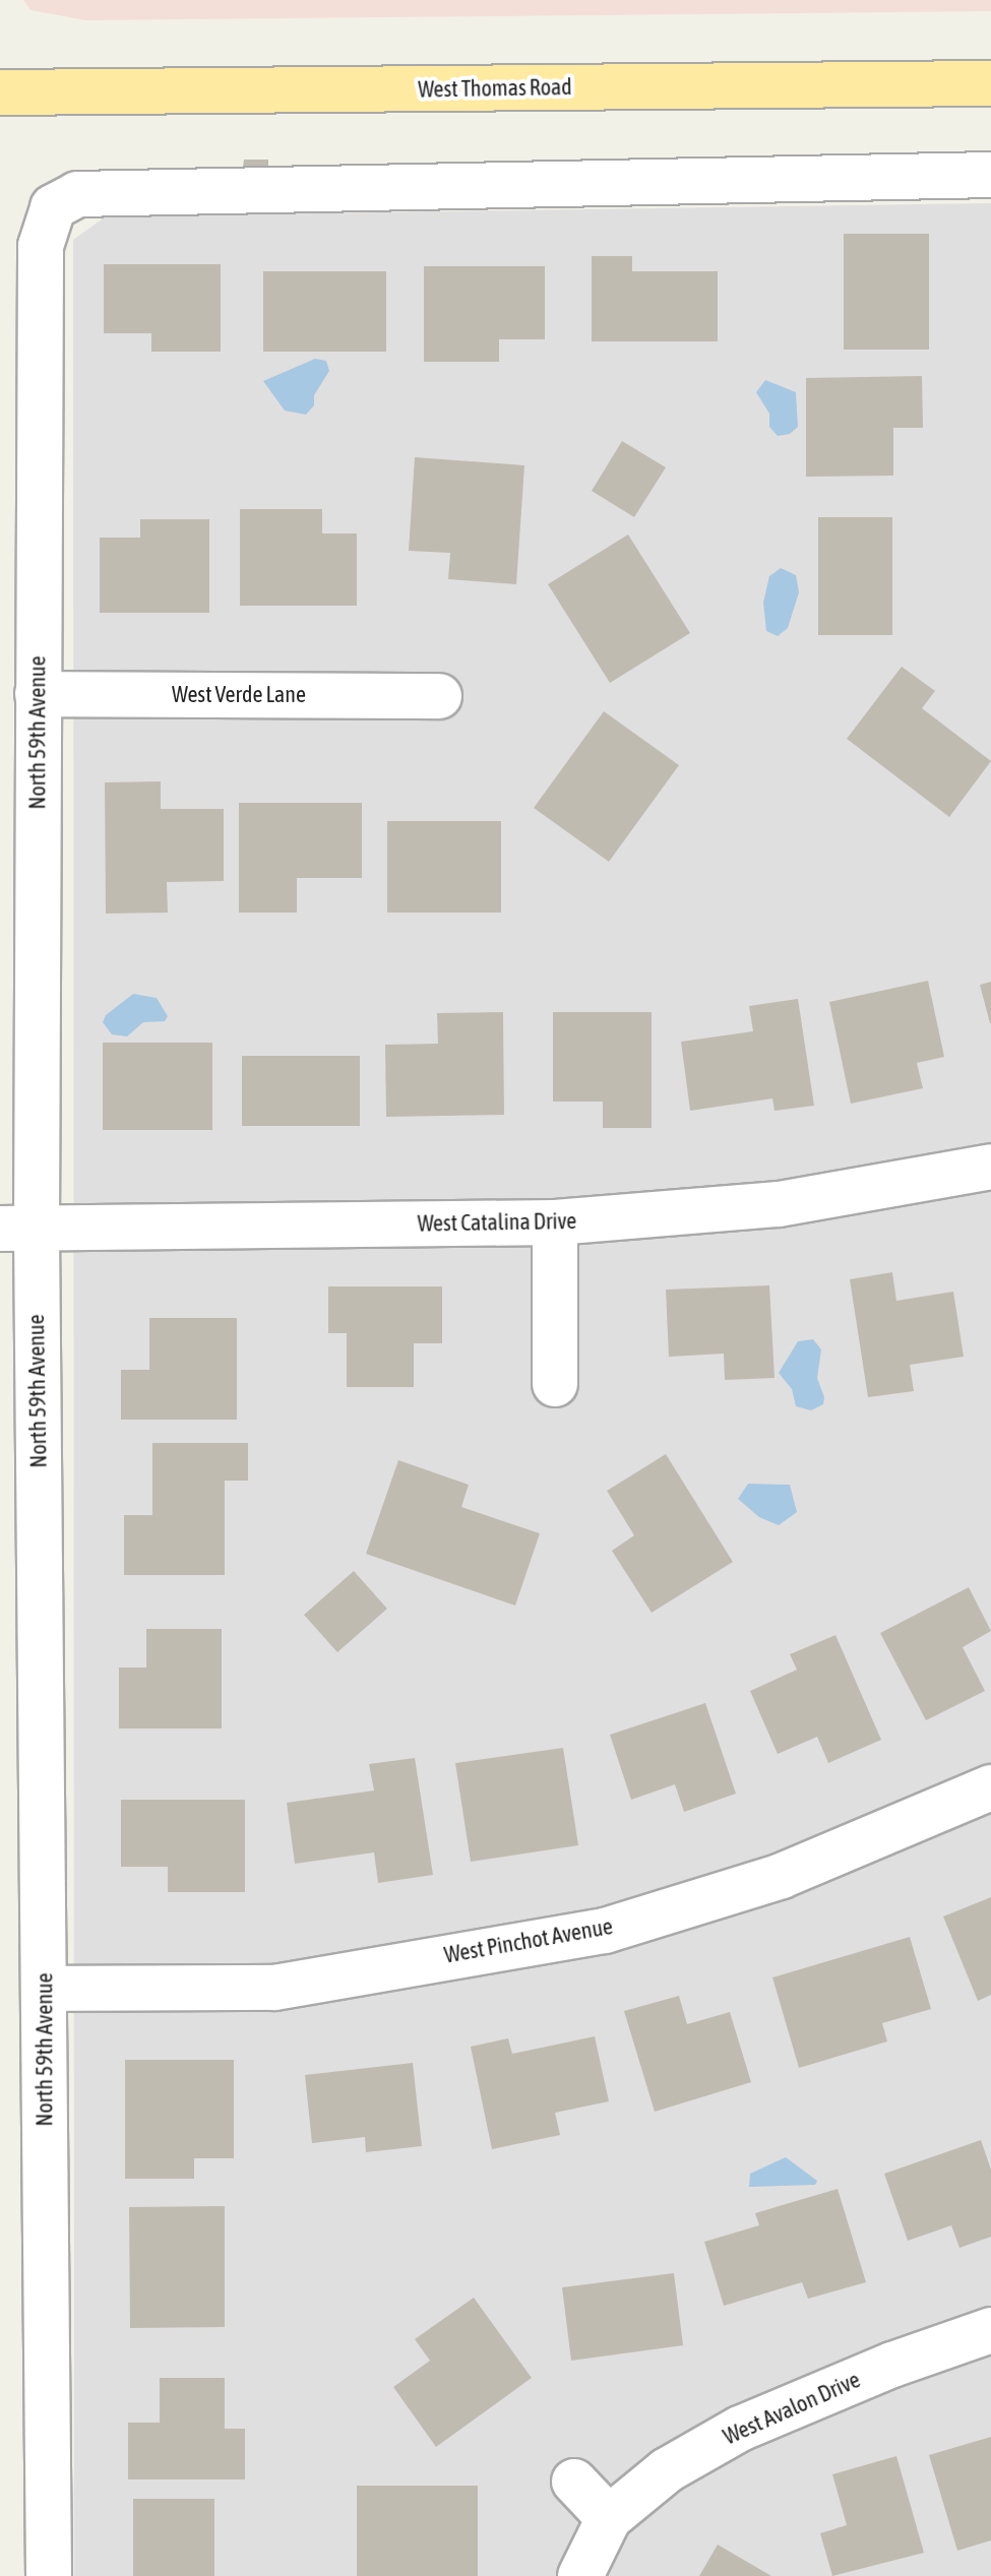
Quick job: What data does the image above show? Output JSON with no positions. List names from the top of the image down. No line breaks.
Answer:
{"streets":{"main road":["West Thomas Road"],"street":["West Verde Lane","North 59th Avenue","West Catalina Drive","West Pinchot Avenue","West Avalon Drive"]},"crossings":[["West Verde Lane","North 59th Avenue"],["North 59th Avenue","West Catalina Drive"],["North 59th Avenue","West Pinchot Avenue"]]}
